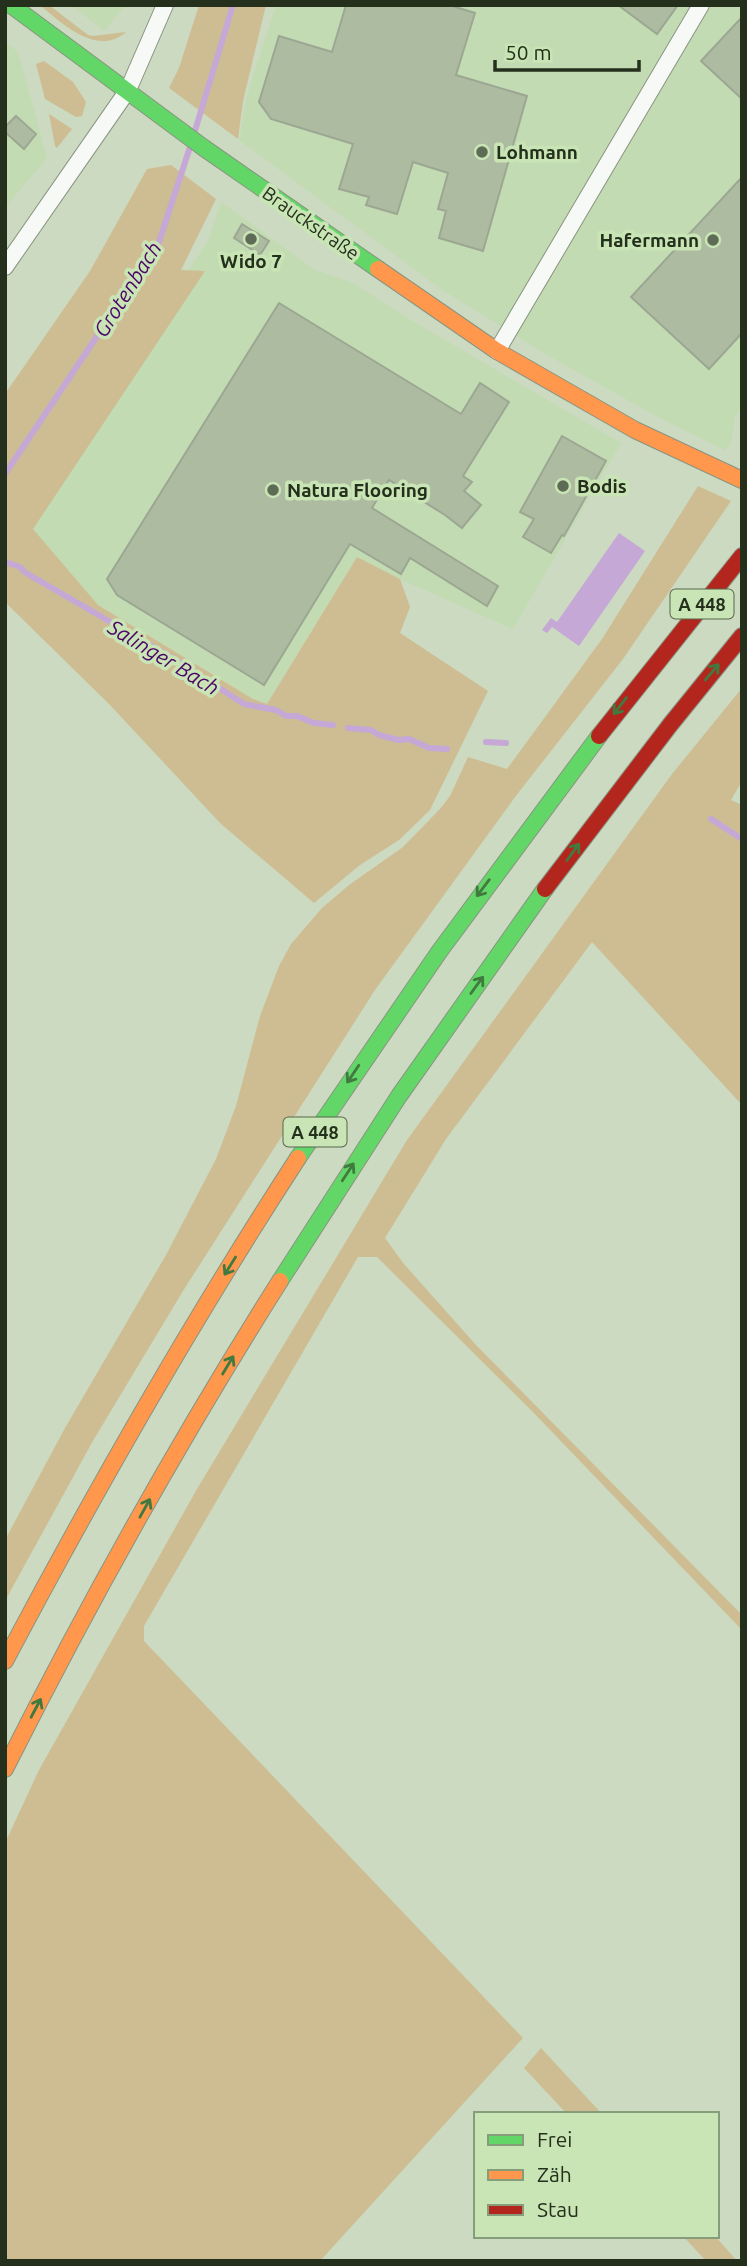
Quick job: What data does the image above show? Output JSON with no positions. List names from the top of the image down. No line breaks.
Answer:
{"streets":{"main road":["Brauckstraße","A 448"]},"water":["Grotenbach","Salinger Bach"],"places":["Lohmann","Wido 7","Hafermann","Bodis","Natura Flooring"],"legend":["Frei","Zäh","Stau"],"scale_bar":"50 m"}
